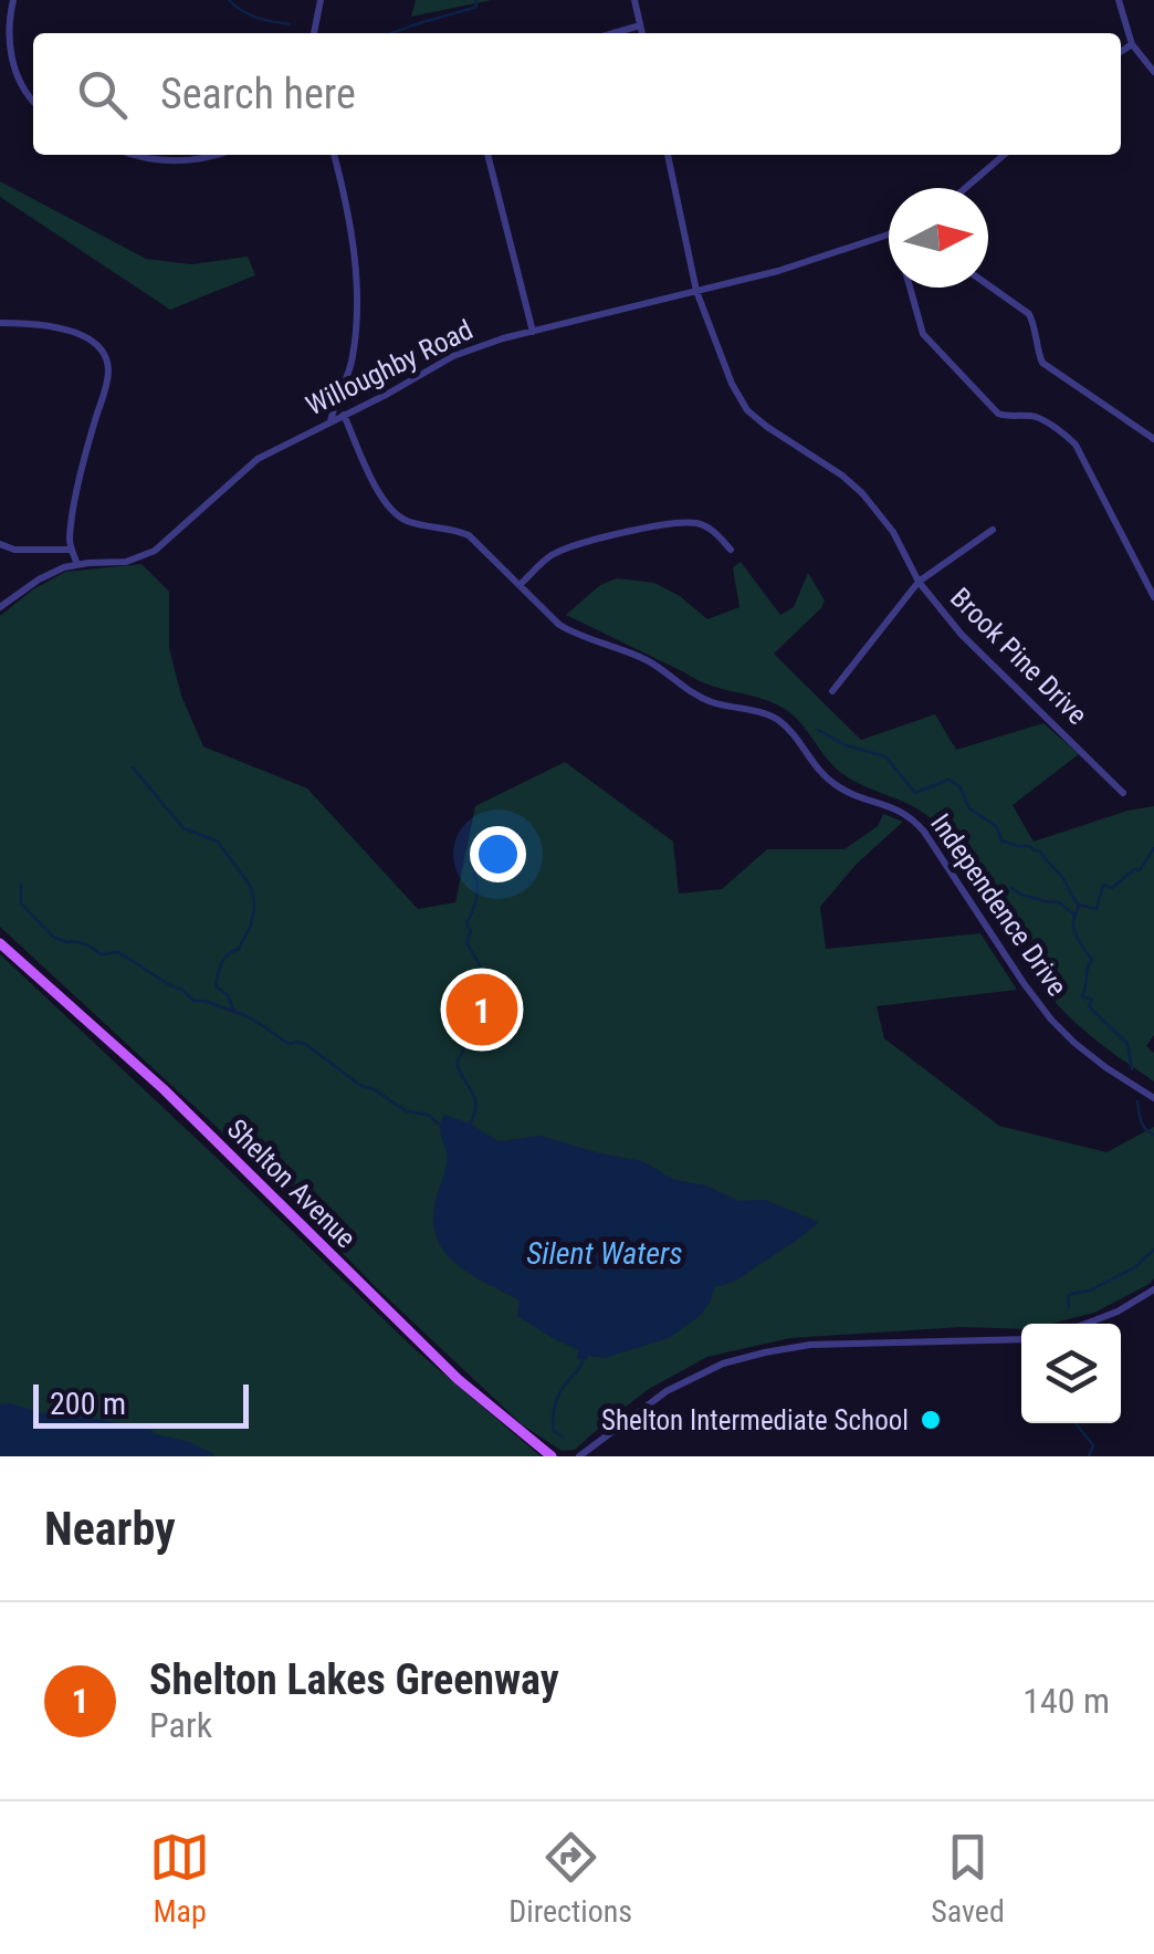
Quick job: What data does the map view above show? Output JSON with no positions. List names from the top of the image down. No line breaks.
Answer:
{"streets":{"main road":["Shelton Avenue"],"street":["Willoughby Road","Brook Pine Drive","Independence Drive"]},"crossings":[["Willoughby Road","Brook Pine Drive"],["Willoughby Road","Independence Drive"]],"water":["Silent Waters"],"places":["Shelton Intermediate School"],"scale_bar":"200 m","north":"right","page":{"search":"Search here","pins":"1","scale":"200 m","heading":"Nearby","list":[{"mark":"1","name":"Shelton Lakes Greenway","note":"Park","value":"140 m"}],"nav":["Map","Directions","Saved"]}}
